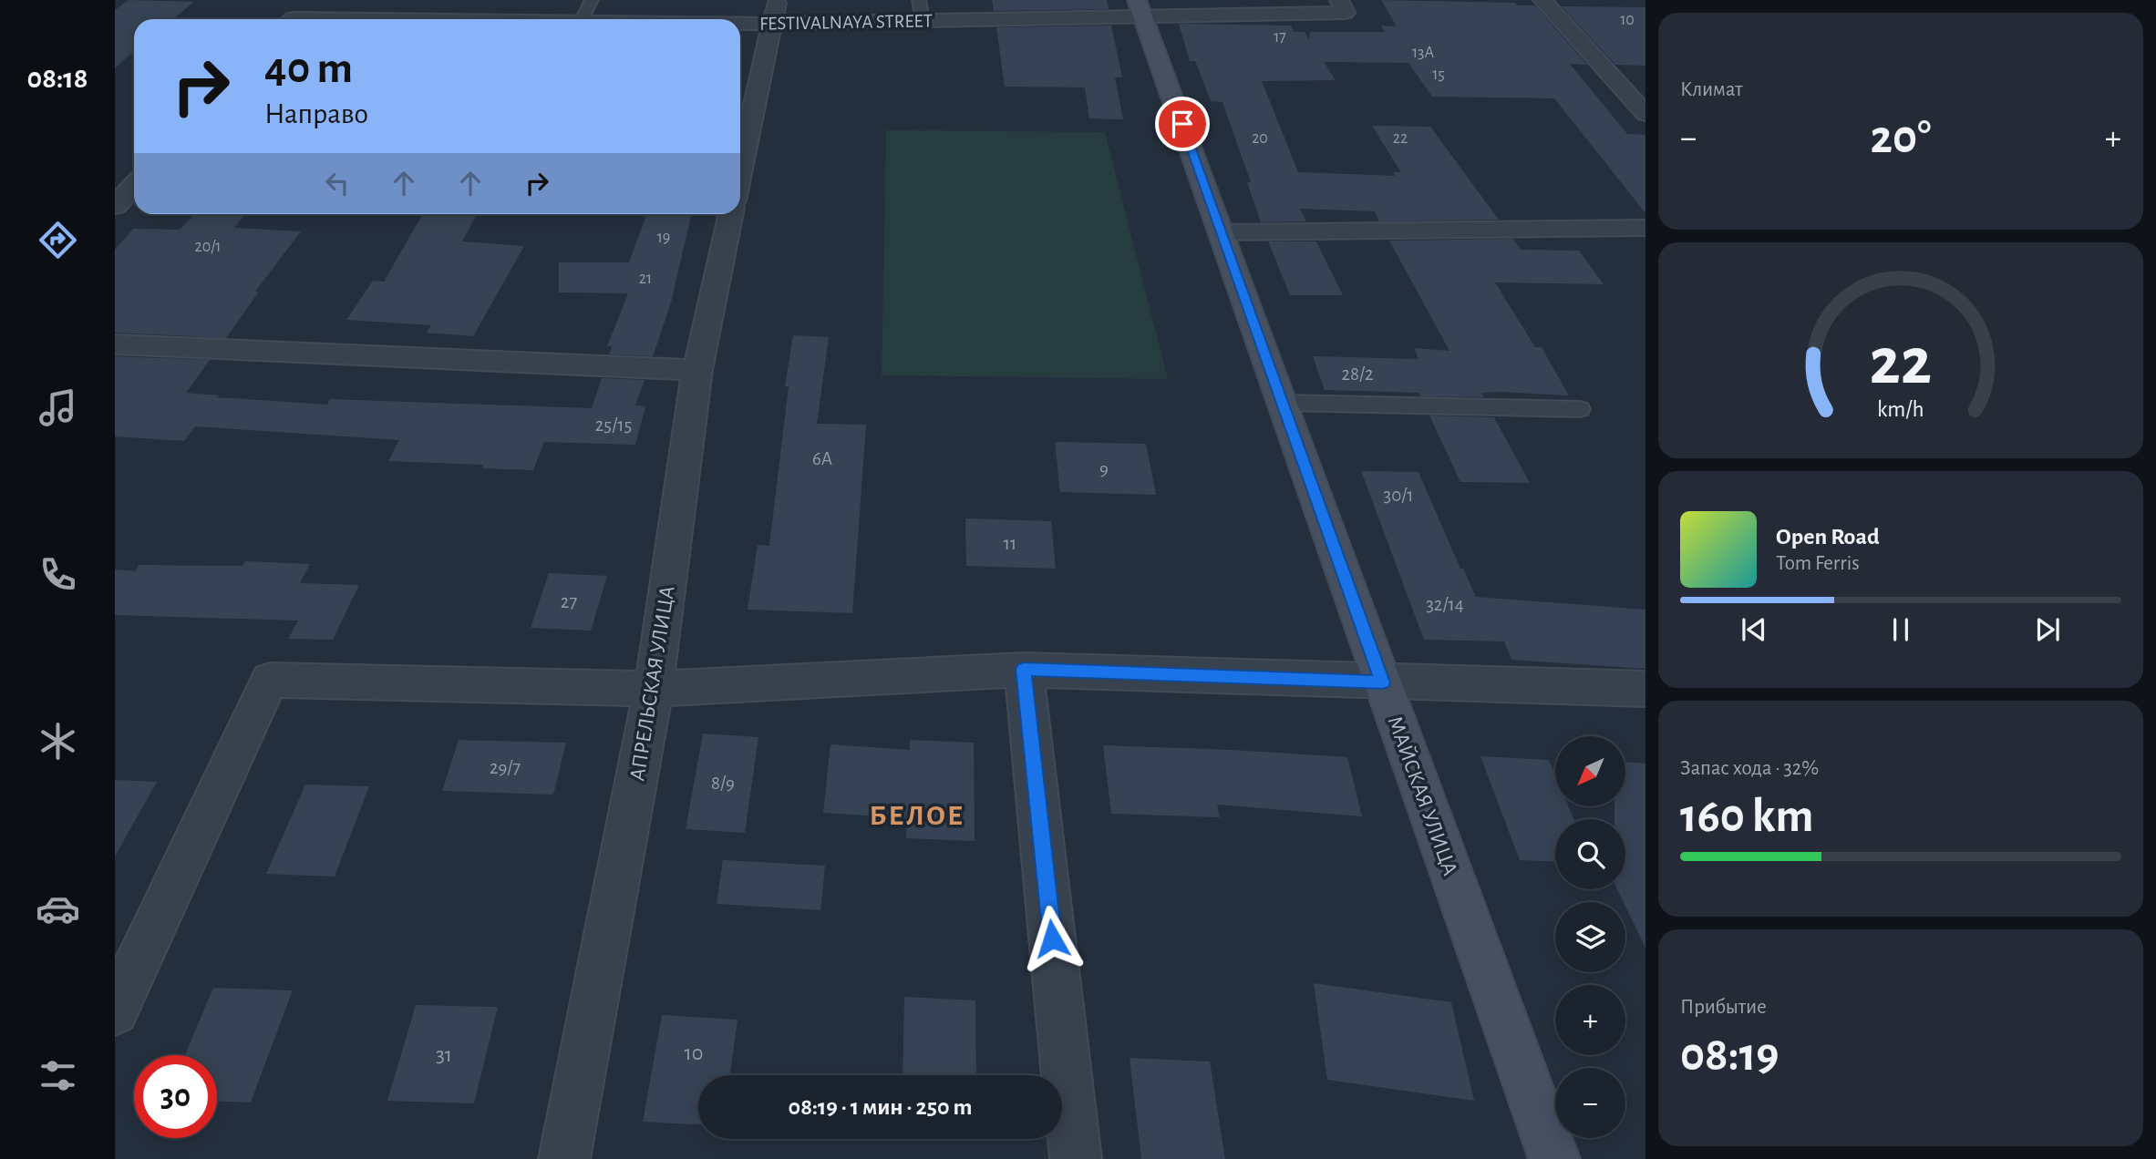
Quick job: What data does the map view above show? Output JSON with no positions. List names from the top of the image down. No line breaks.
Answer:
{"streets":{"street":["FESTIVALNAYA STREET","АПРЕЛЬСКАЯ УЛИЦА","МАЙСКАЯ УЛИЦА"]},"crossings":[["FESTIVALNAYA STREET","МАЙСКАЯ УЛИЦА"]],"districts":["БЕЛОЕ"],"house_numbers":["10","17","13А","15","20","22","19","20/1","21","28/2","25/15","6А","9","30/1","11","27","32/14","29/7","8/9","10","31"],"north":"bottom left","page":{"tabs":"08:18","tile":["Климат",["Запас хода · 32%","160 km"],["Прибытие","08:19"]],"turn":["40 m","Направо"],"heat":["−","20°","+"],"song":["Open Road","Tom Ferris"],"map_buttons":["+","−"],"limit":"30","trip":"08:19 · 1 мин · 250 m","gauge":["22","km/h"]}}
